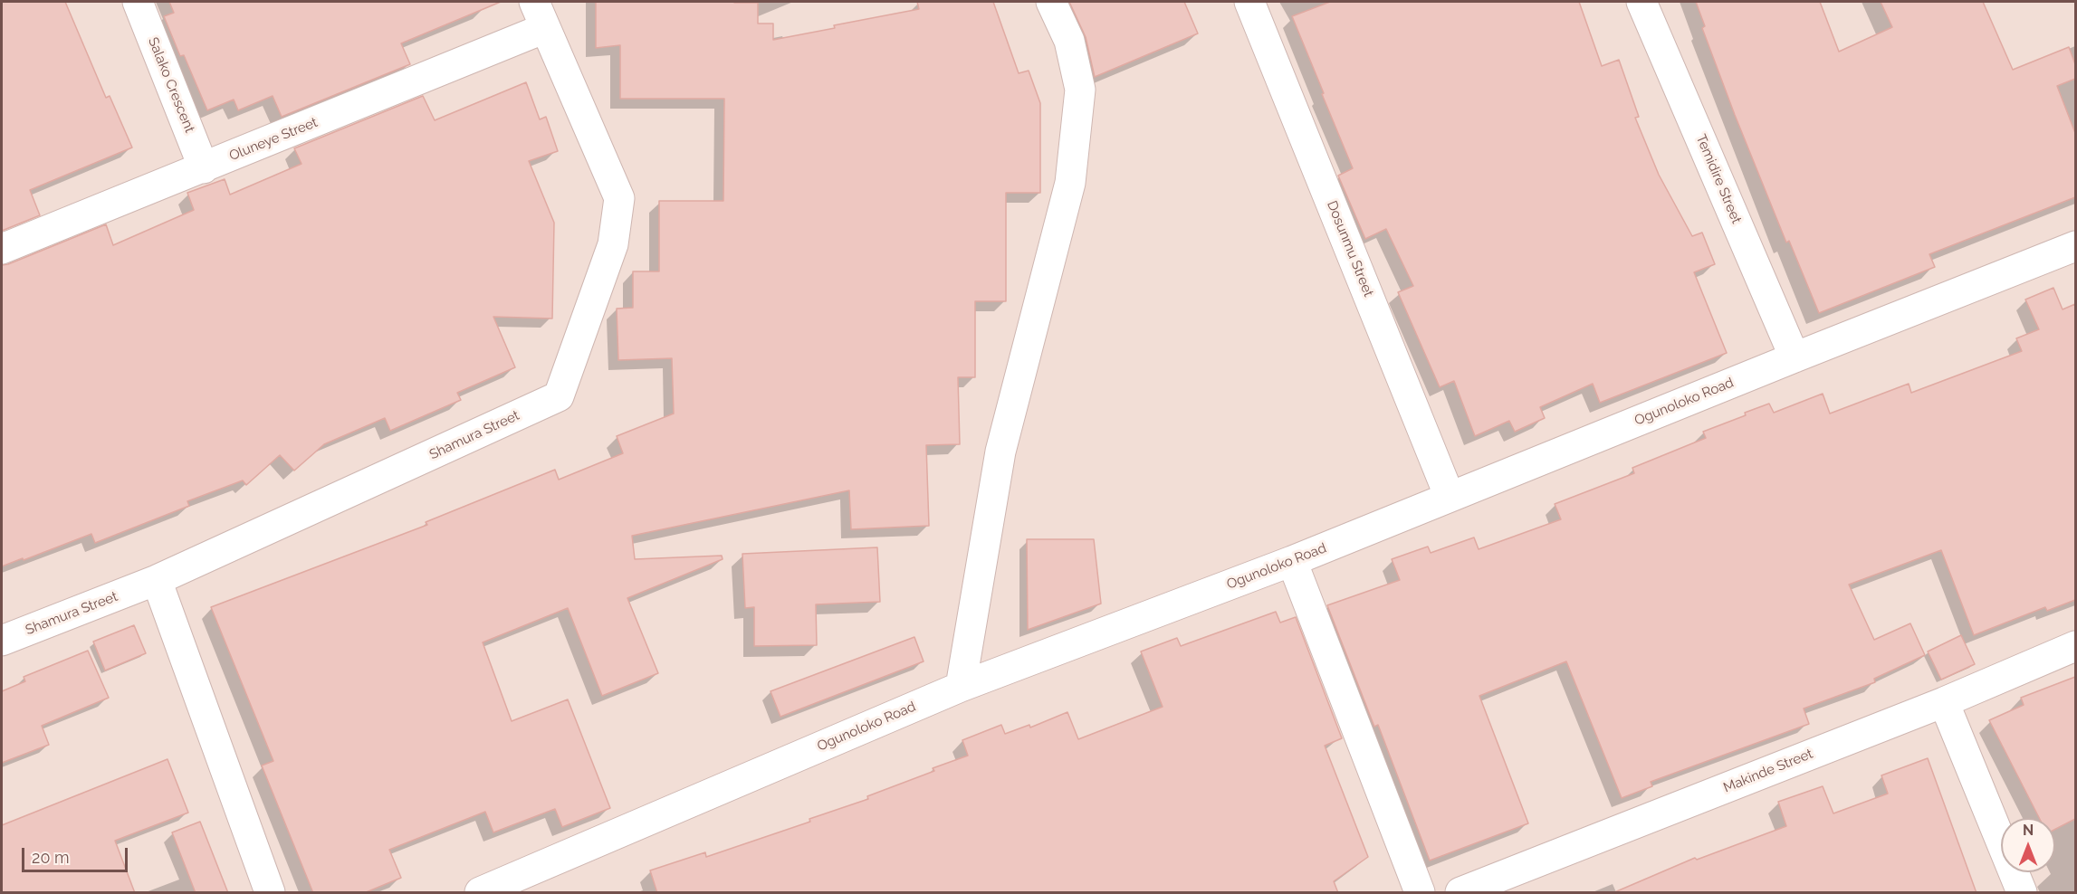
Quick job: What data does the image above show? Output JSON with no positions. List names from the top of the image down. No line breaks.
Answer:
{"streets":{"street":["Salako Crescent","Oluneye Street","Temidire Street","Dosunmu Street","Ogunoloko Road","Shamura Street","Makinde Street"]},"crossings":[["Salako Crescent","Oluneye Street"],["Oluneye Street","Shamura Street"],["Temidire Street","Ogunoloko Road"],["Dosunmu Street","Ogunoloko Road"]],"scale_bar":"20 m","north":"top"}
